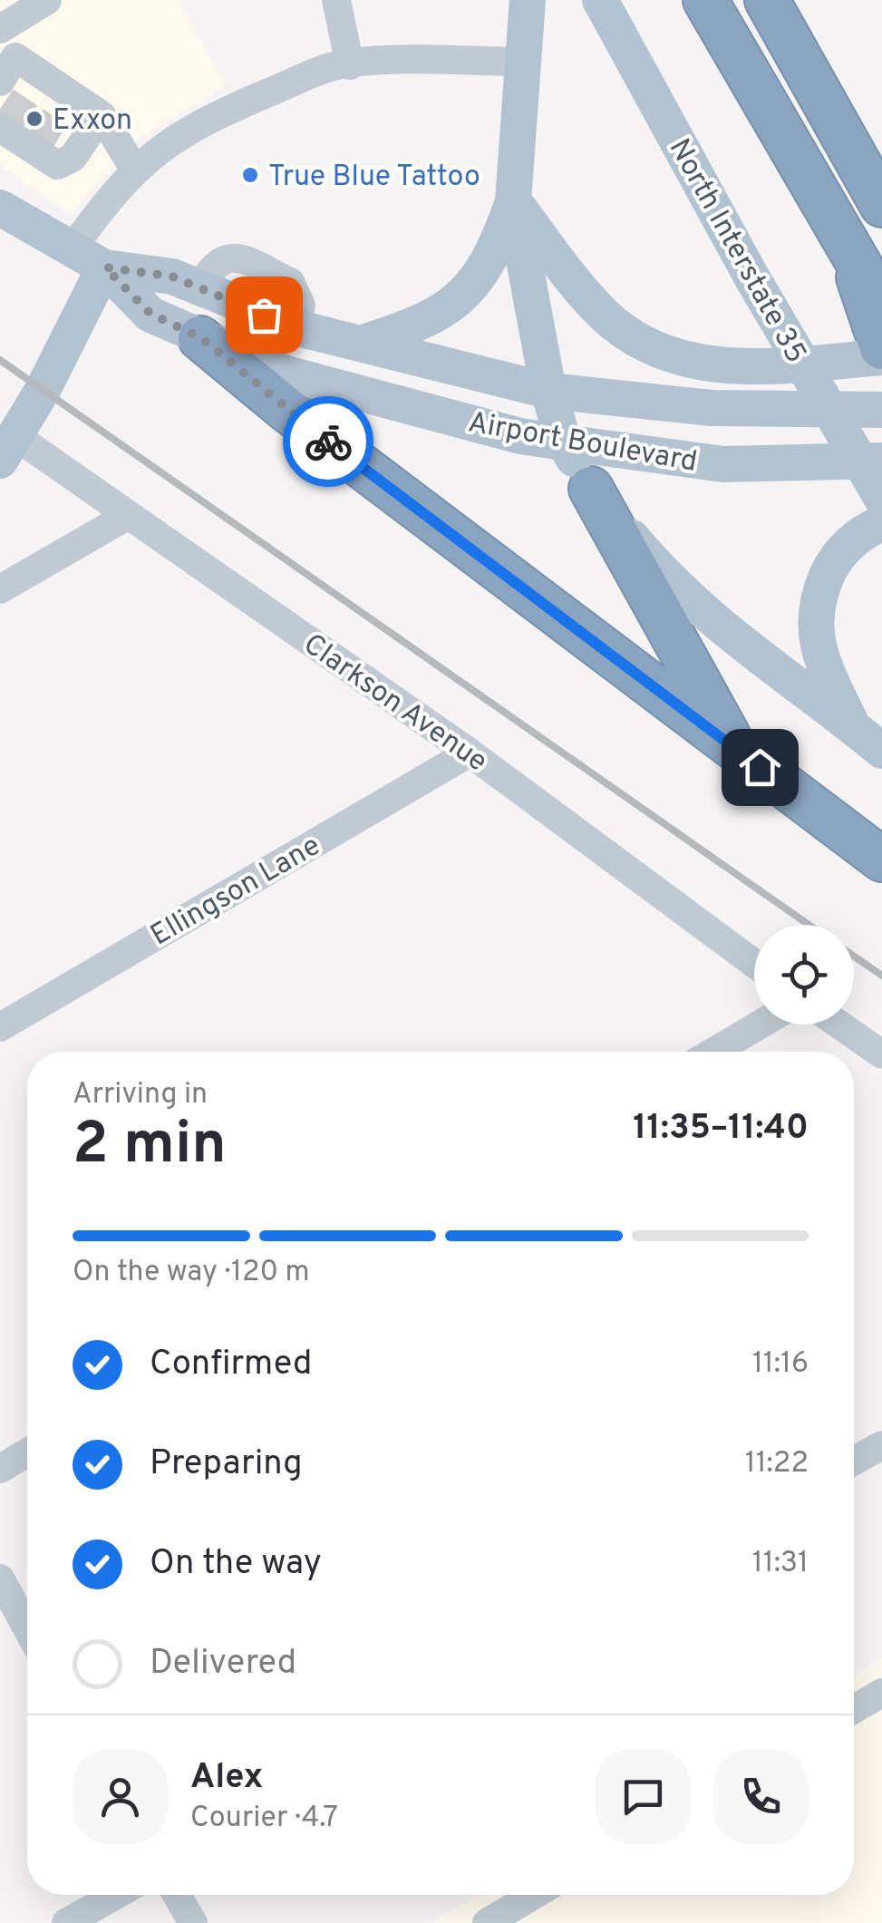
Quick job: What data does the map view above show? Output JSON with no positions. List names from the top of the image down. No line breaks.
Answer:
{"streets":{"main road":["North Interstate 35","Airport Boulevard"],"street":["Clarkson Avenue","Ellingson Lane"]},"crossings":[["Clarkson Avenue","Ellingson Lane"]],"places":["Exxon","True Blue Tattoo"],"page":{"heading":["2 min","Arriving in","11:35–11:40"],"panel":["Alex","Courier · 4.7"],"bar":"On the way · 120 m","list":[["Confirmed","11:16"],["Preparing","11:22"],["On the way","11:31"],"Delivered"]}}
